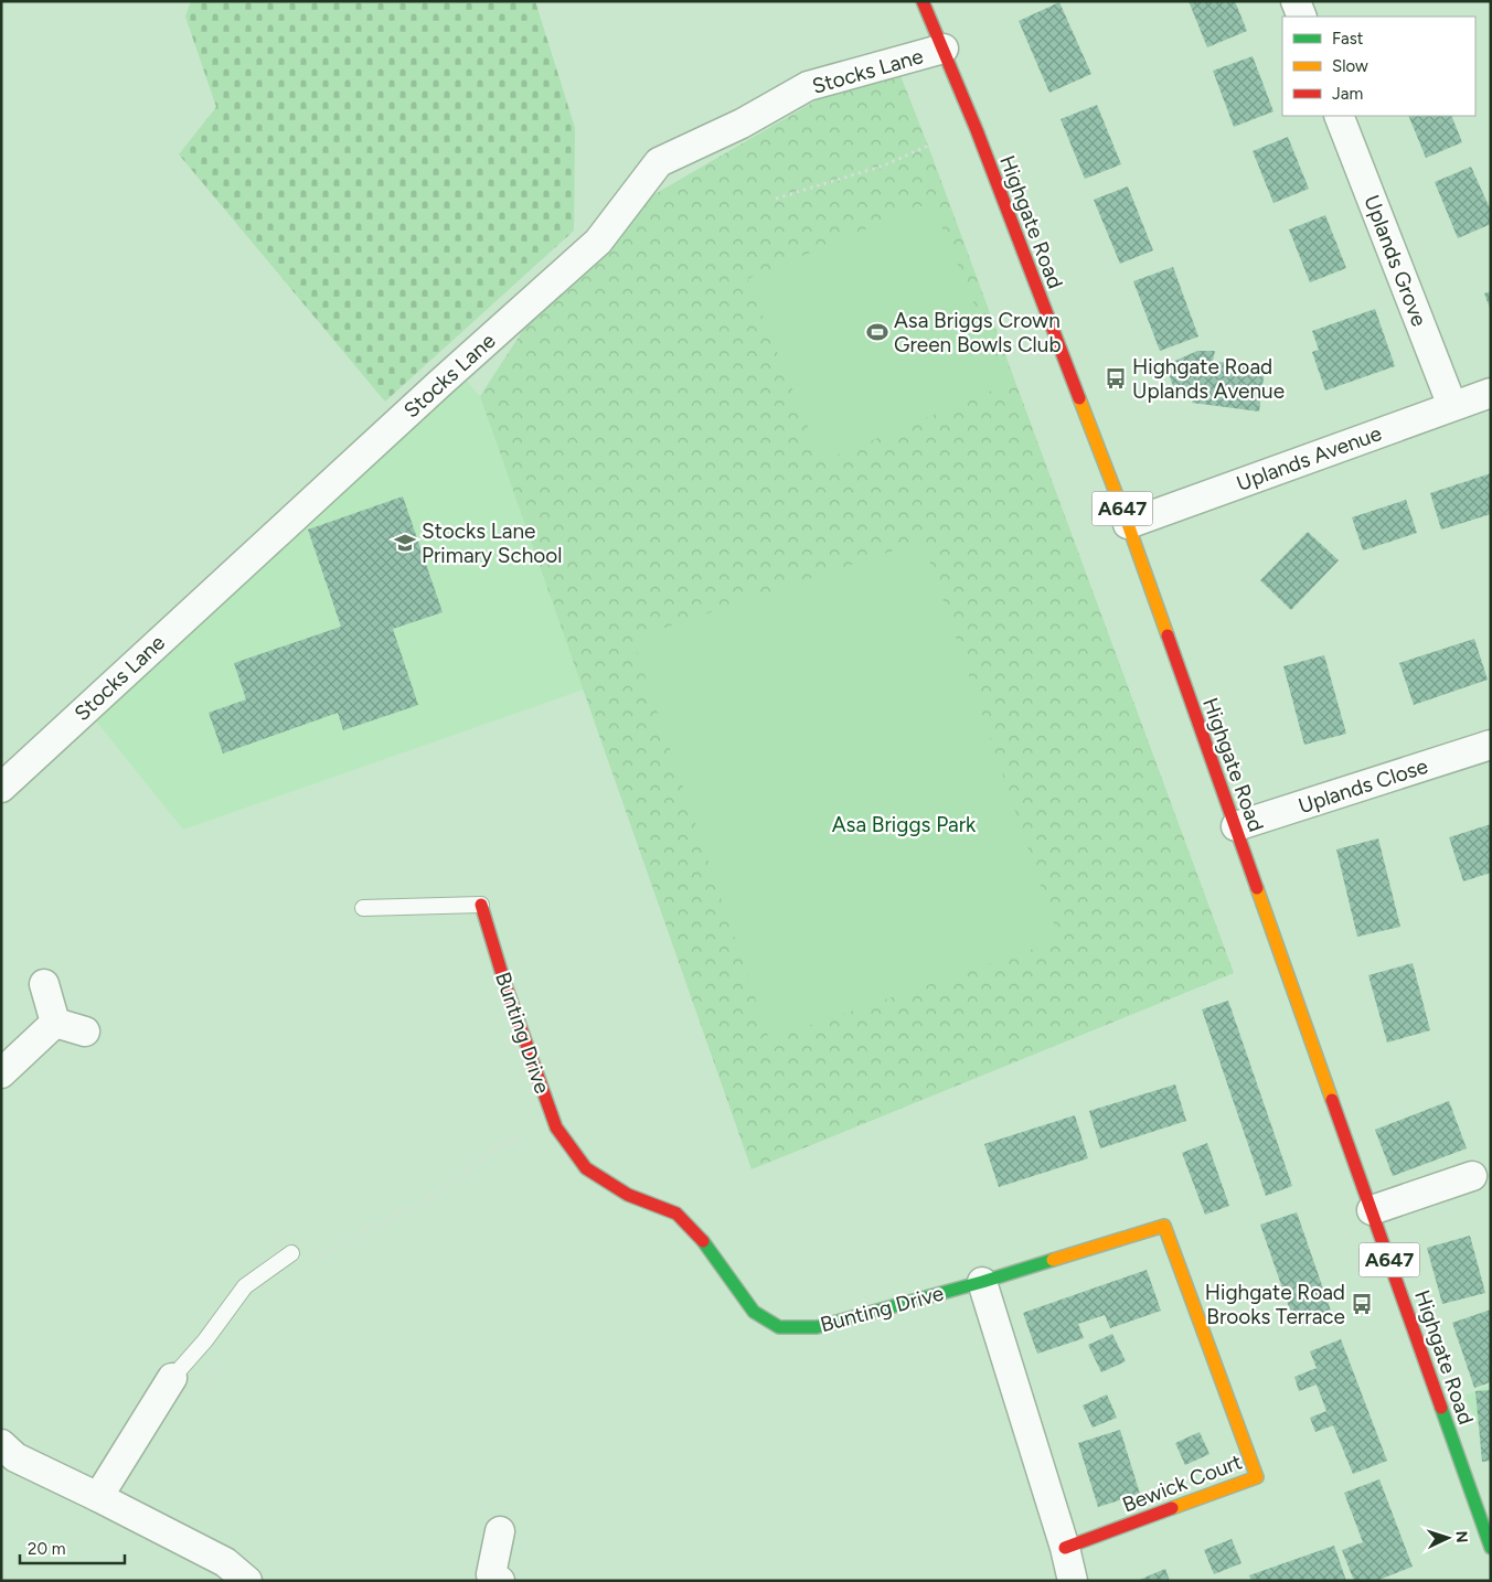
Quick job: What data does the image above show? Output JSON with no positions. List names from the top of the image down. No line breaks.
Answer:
{"streets":{"main road":["Highgate Road","A647","Bunting Drive","Bewick Court"],"street":["Stocks Lane","Uplands Grove","Uplands Avenue","Uplands Close"]},"crossings":[["Stocks Lane","Highgate Road"],["Highgate Road","Uplands Avenue"],["Highgate Road","Uplands Close"],["Uplands Grove","Uplands Avenue"],["Bunting Drive","Bewick Court"]],"parks":["Asa Briggs Park"],"places":{"sports":["Asa Briggs Crown Green Bowls Club"],"bus stop":["Highgate Road Uplands Avenue","Highgate Road Brooks Terrace"],"school or university":["Stocks Lane Primary School"]},"legend":["Fast","Slow","Jam"],"scale_bar":"20 m","north":"right"}
